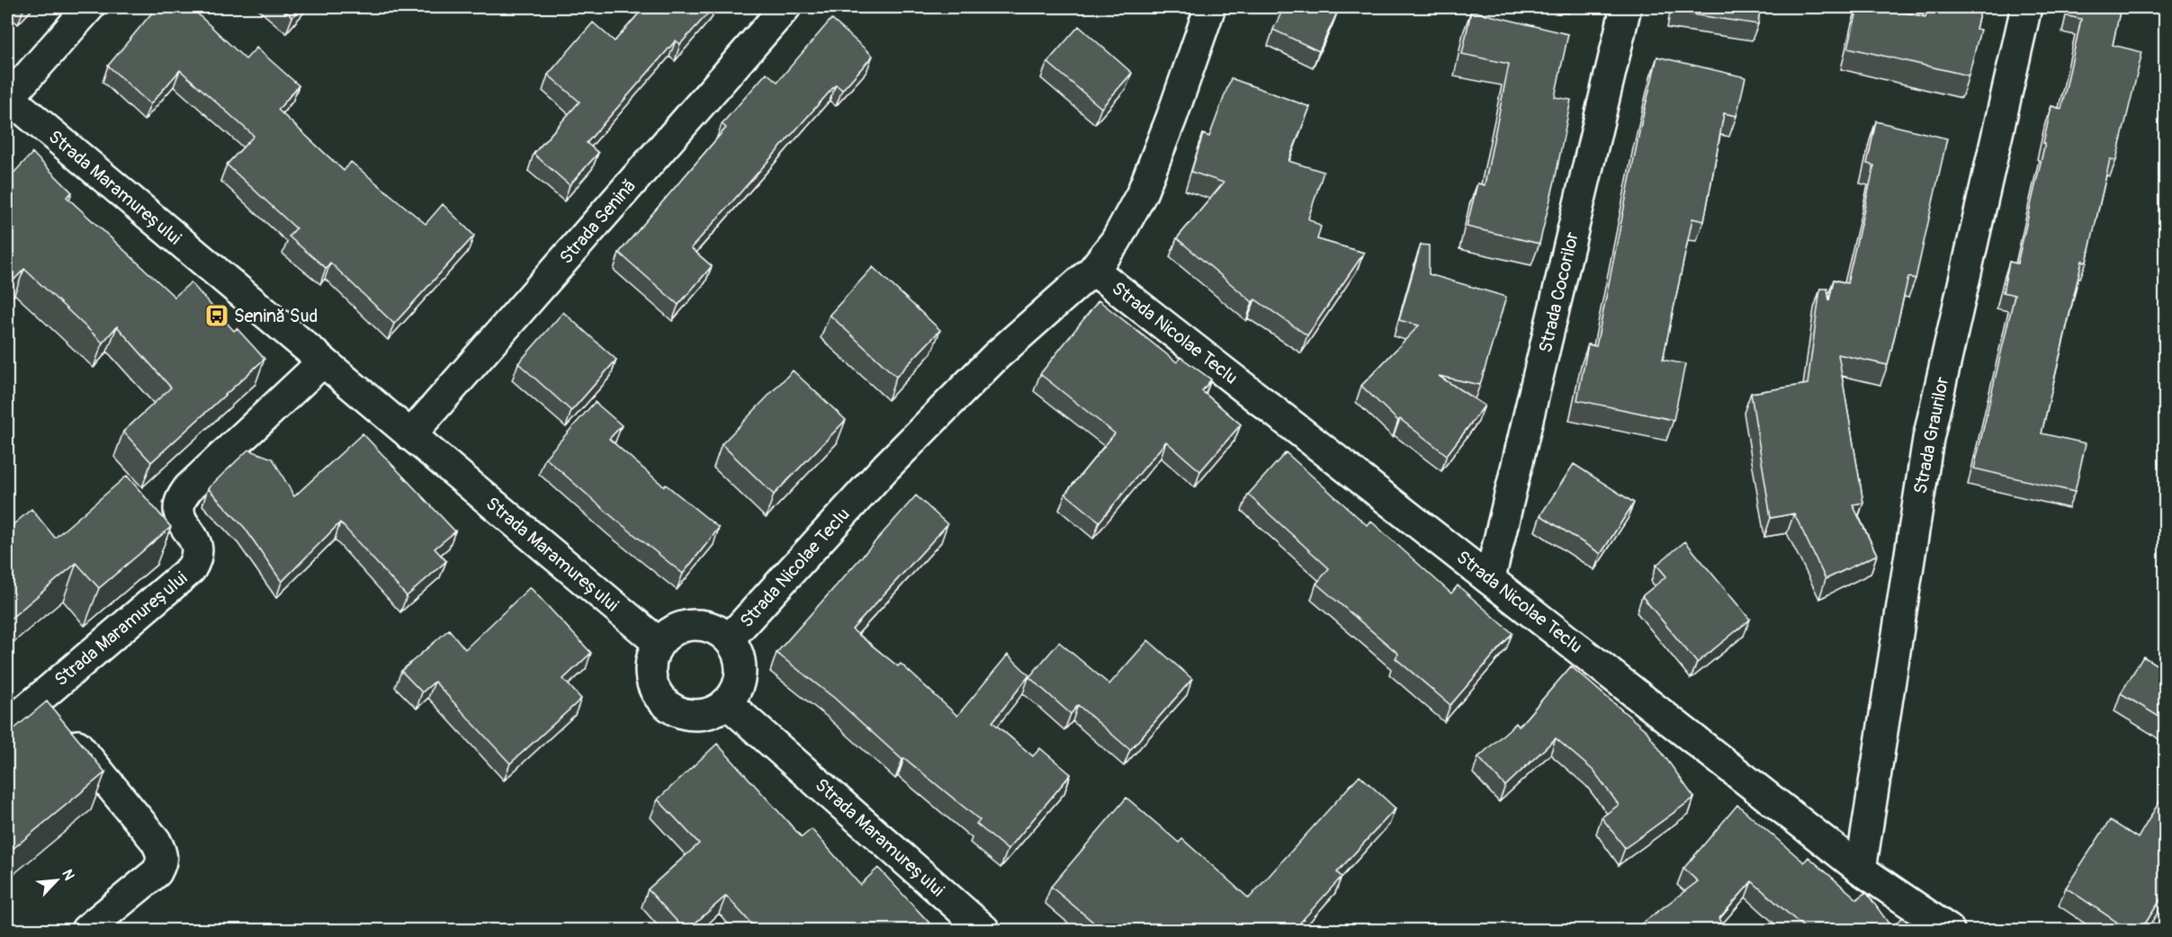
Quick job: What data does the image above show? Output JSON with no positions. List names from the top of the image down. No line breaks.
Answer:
{"streets":{"street":["Strada Maramureșului","Strada Senină","Strada Cocorilor","Strada Nicolae Teclu","Strada Graurilor"]},"crossings":[["Strada Maramureșului","Strada Senină"],["Strada Maramureșului","Strada Nicolae Teclu"],["Strada Cocorilor","Strada Nicolae Teclu"],["Strada Nicolae Teclu","Strada Graurilor"]],"places":{"bus stop":["Senină Sud"]},"north":"top right"}
